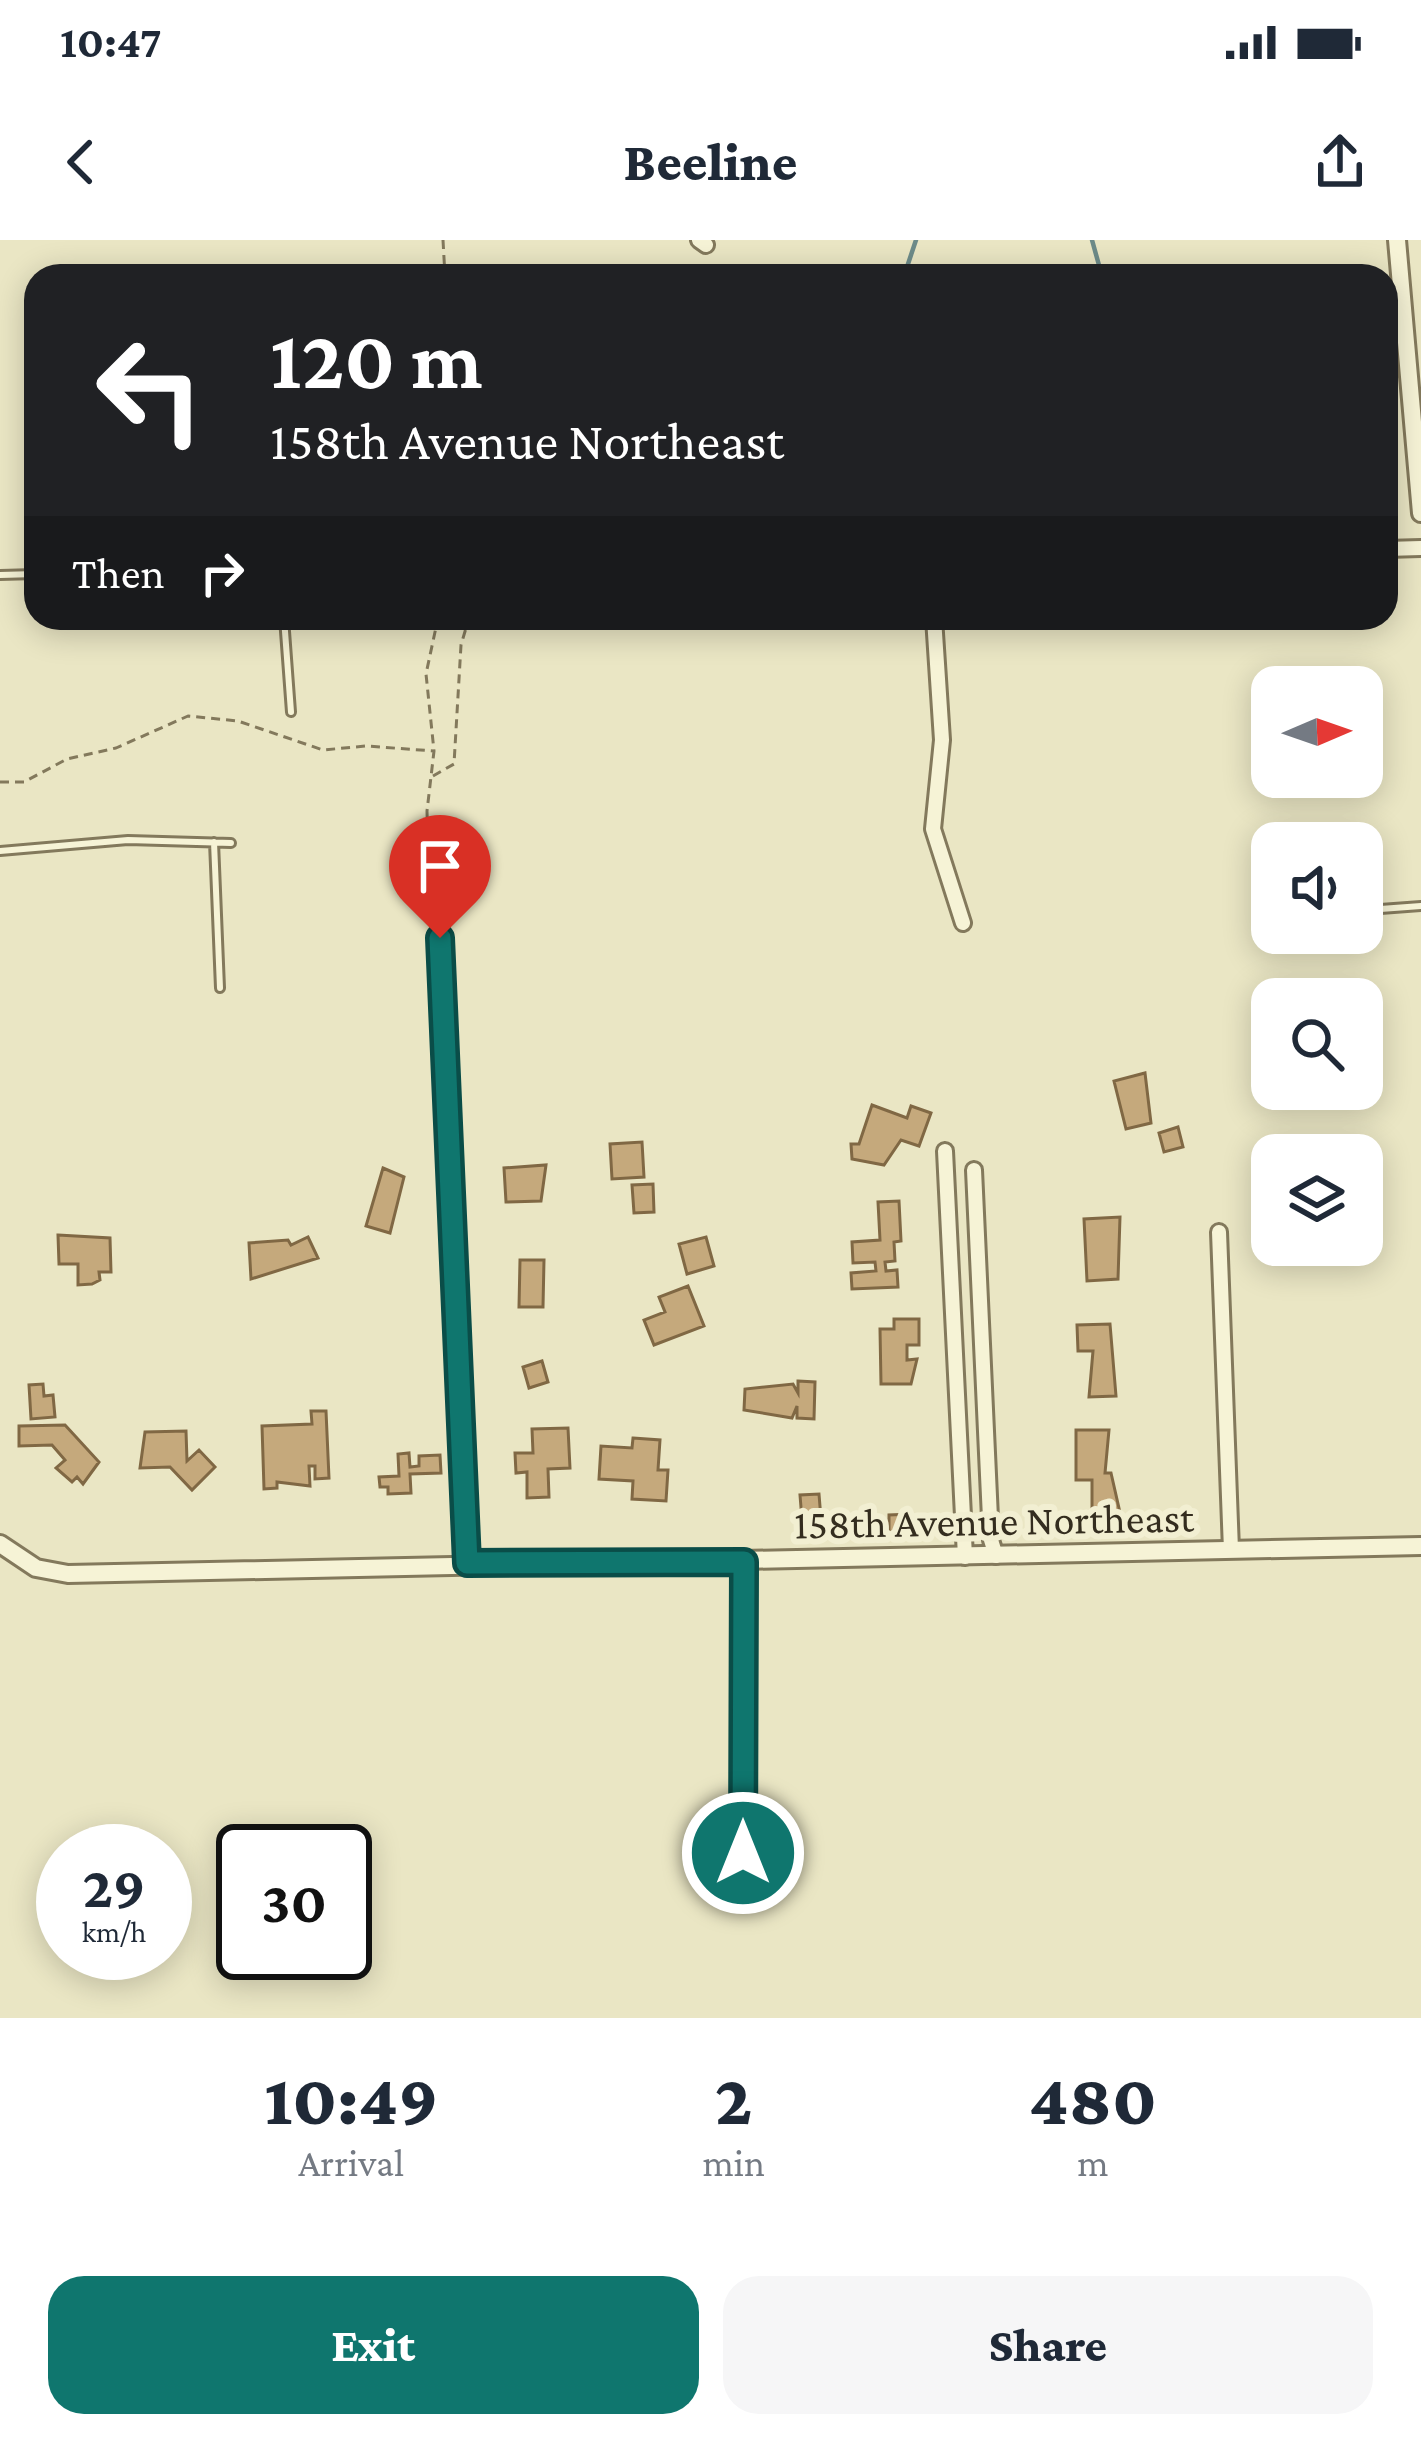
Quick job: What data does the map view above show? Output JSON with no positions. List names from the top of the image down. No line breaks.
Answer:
{"streets":{"street":["158th Avenue Northeast"]},"north":"right","page":{"status":"10:47","header":"Beeline","turn":["120 m","158th Avenue Northeast"],"then":"Then","speed":"29 km/h","limit":"30","eta":["10:49","Arrival","2","min","480","m"],"buttons":["Exit","Share"]}}
